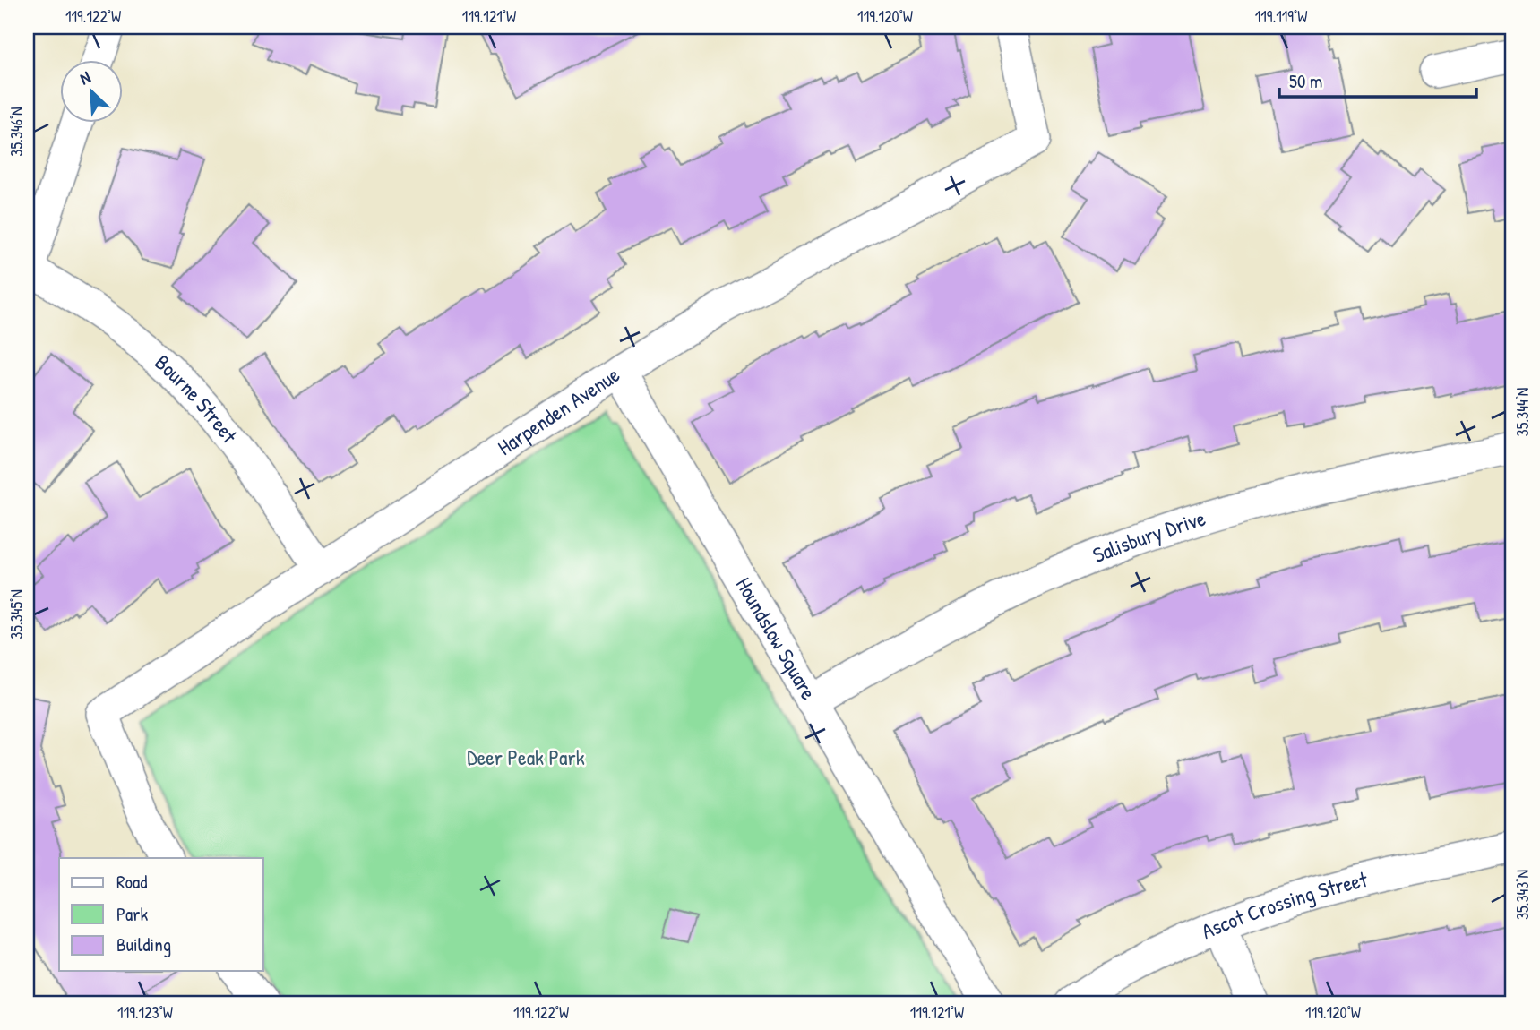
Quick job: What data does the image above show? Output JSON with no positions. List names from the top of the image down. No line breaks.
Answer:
{"streets":{"street":["Bourne Street","Harpenden Avenue","Salisbury Drive","Houndslow Square","Ascot Crossing Street"]},"crossings":[["Bourne Street","Harpenden Avenue"],["Harpenden Avenue","Houndslow Square"],["Salisbury Drive","Houndslow Square"]],"parks":["Deer Peak Park"],"legend":["Road","Park","Building"],"scale_bar":"50 m","north":"top left","coordinates":["119.122°W","119.121°W","119.120°W","119.119°W","35.346°N","35.344°N","35.345°N","35.343°N","119.123°W"]}
